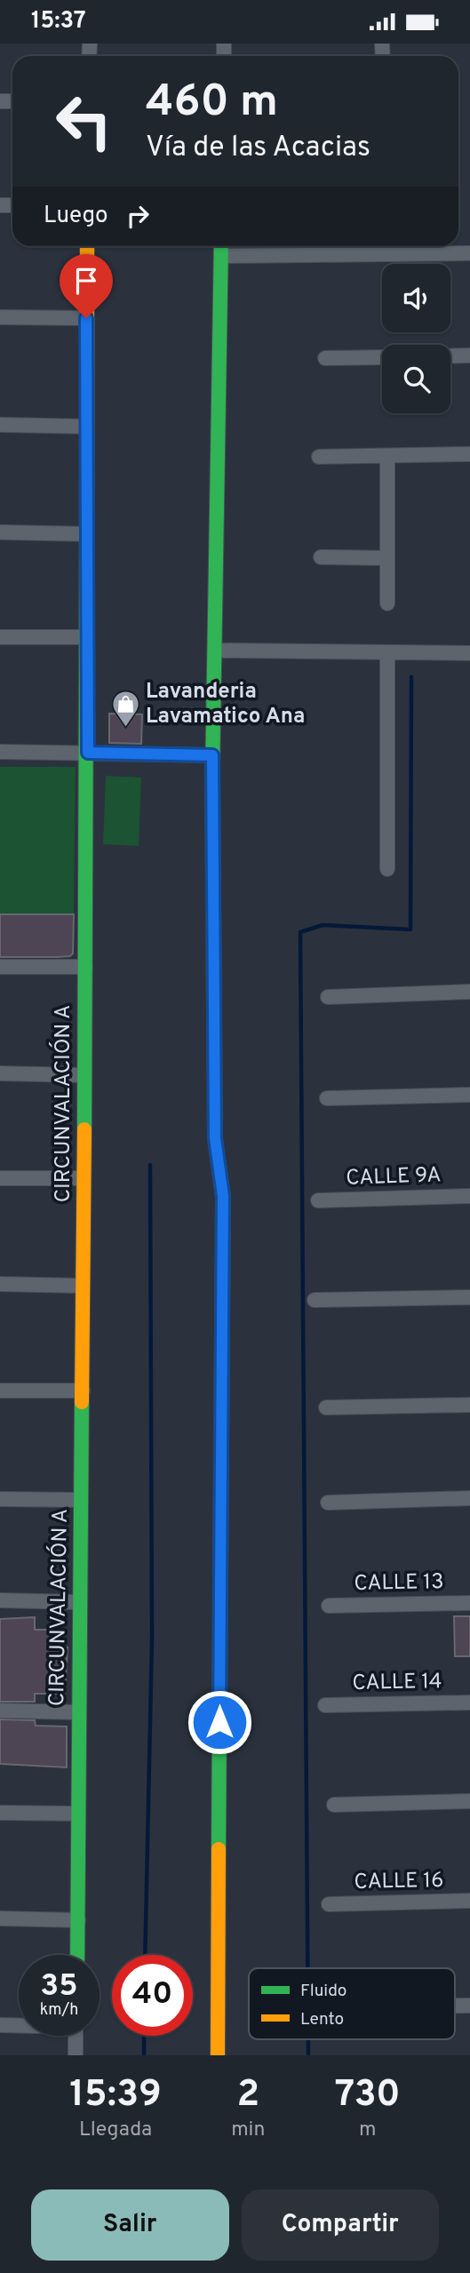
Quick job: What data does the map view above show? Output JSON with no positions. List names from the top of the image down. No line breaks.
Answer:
{"streets":{"street":["CIRCUNVALACIÓN A","CALLE 9A","CALLE 13","CALLE 14","CALLE 16"]},"places":{"shop":["Lavanderia Lavamatico Ana"]},"legend":["Fluido","Lento"],"page":{"status":"15:37","turn":["460 m","Vía de las Acacias"],"then":"Luego","speed":"35 km/h","limit":"40","eta":["15:39","Llegada","2","min","730","m"],"buttons":["Salir","Compartir"]}}
